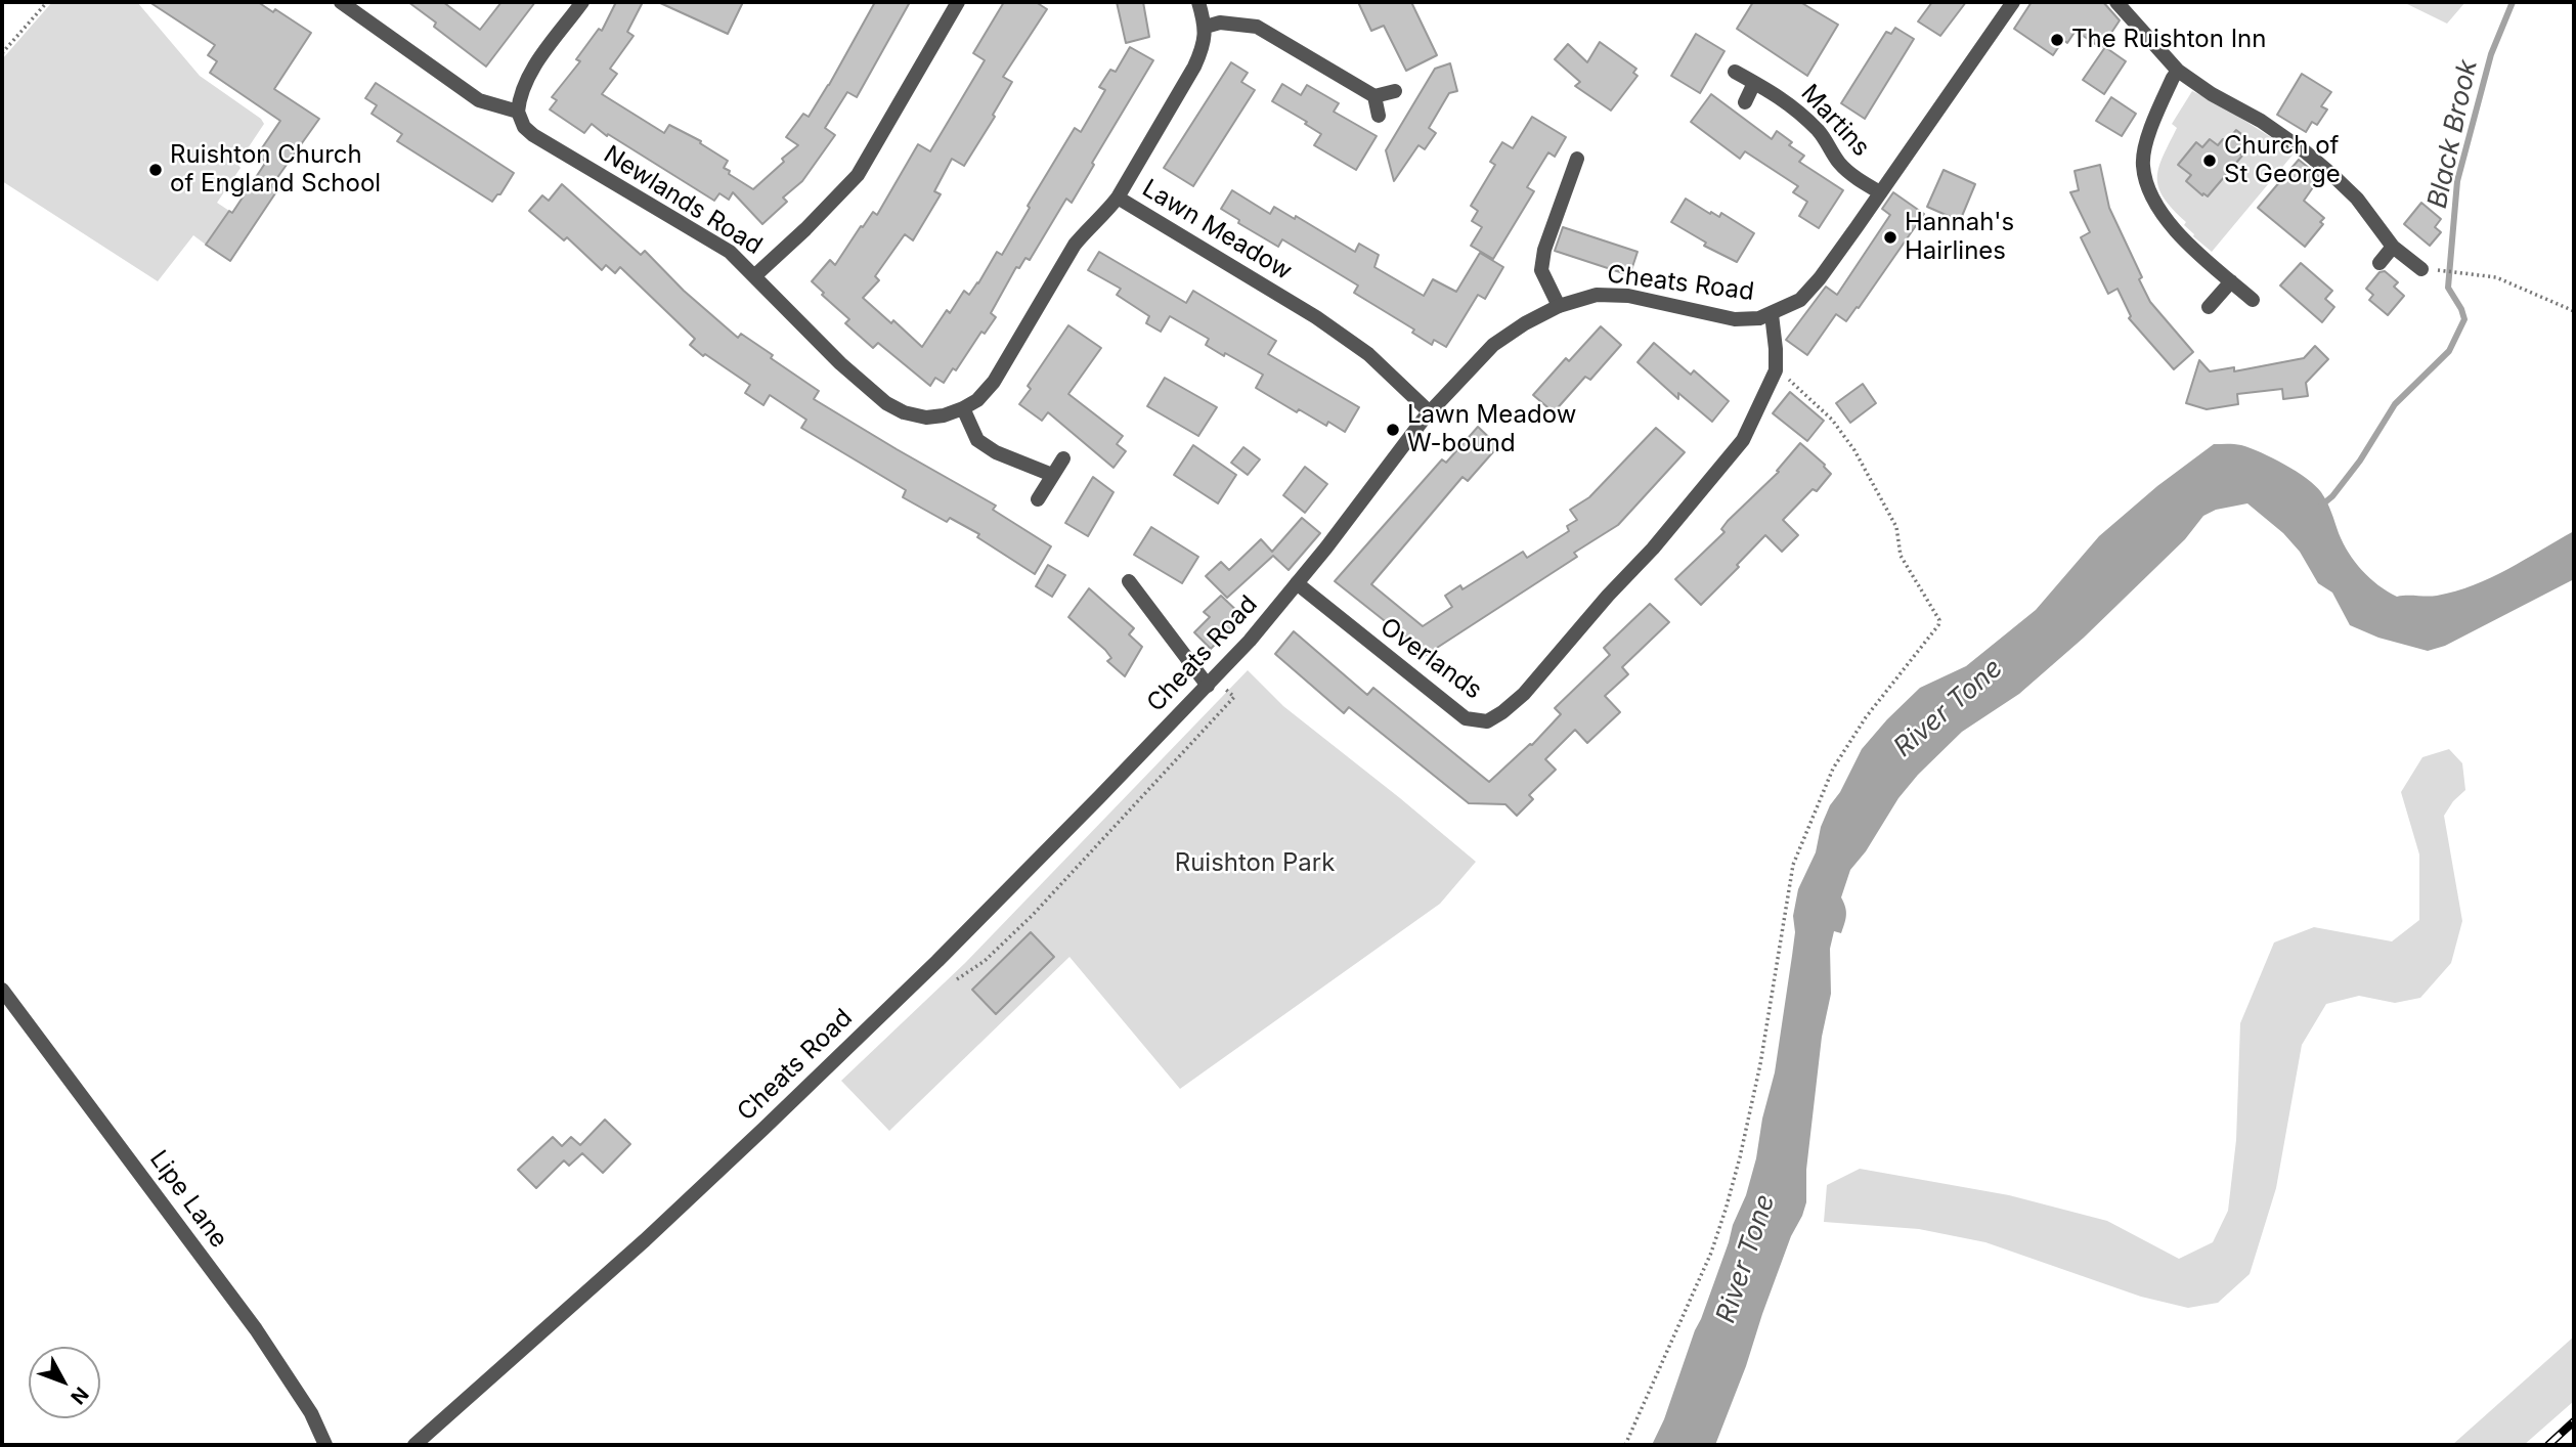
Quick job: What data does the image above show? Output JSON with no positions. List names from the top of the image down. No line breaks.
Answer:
{"streets":{"street":["Martins","Newlands Road","Lawn Meadow","Cheats Road","Overlands","Lipe Lane"]},"crossings":[["Martins","Cheats Road"],["Lawn Meadow","Cheats Road"],["Cheats Road","Overlands"]],"water":["Black Brook","River Tone"],"parks":["Ruishton Park"],"places":["The Ruishton Inn","Church of St George","Ruishton Church of England School","Hannah's Hairlines","Lawn Meadow W-bound"],"north":"bottom right"}
